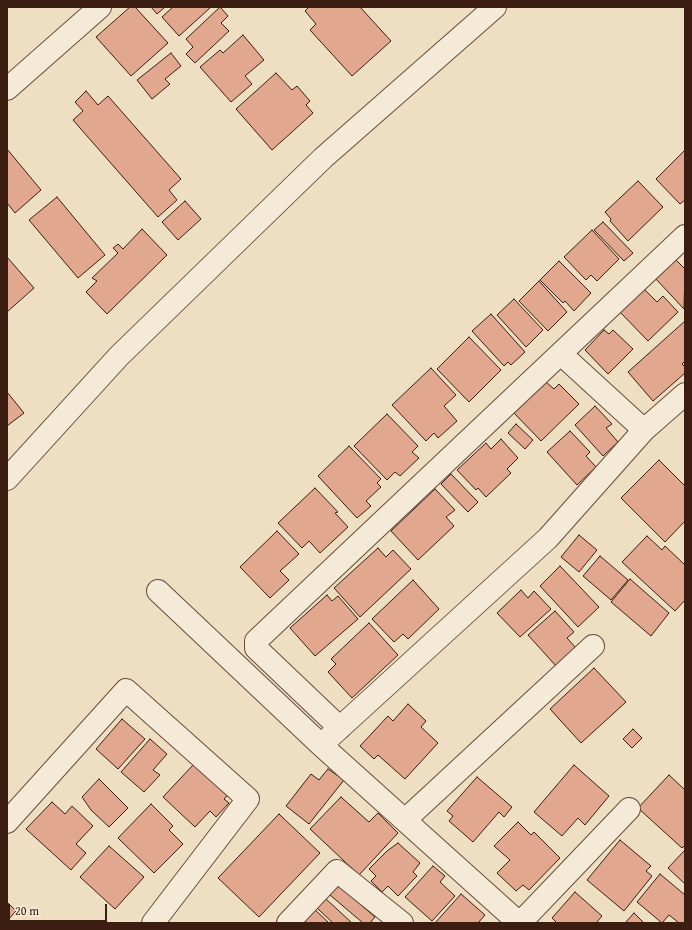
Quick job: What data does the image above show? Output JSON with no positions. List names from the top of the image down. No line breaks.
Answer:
{"scale_bar":"20 m"}
